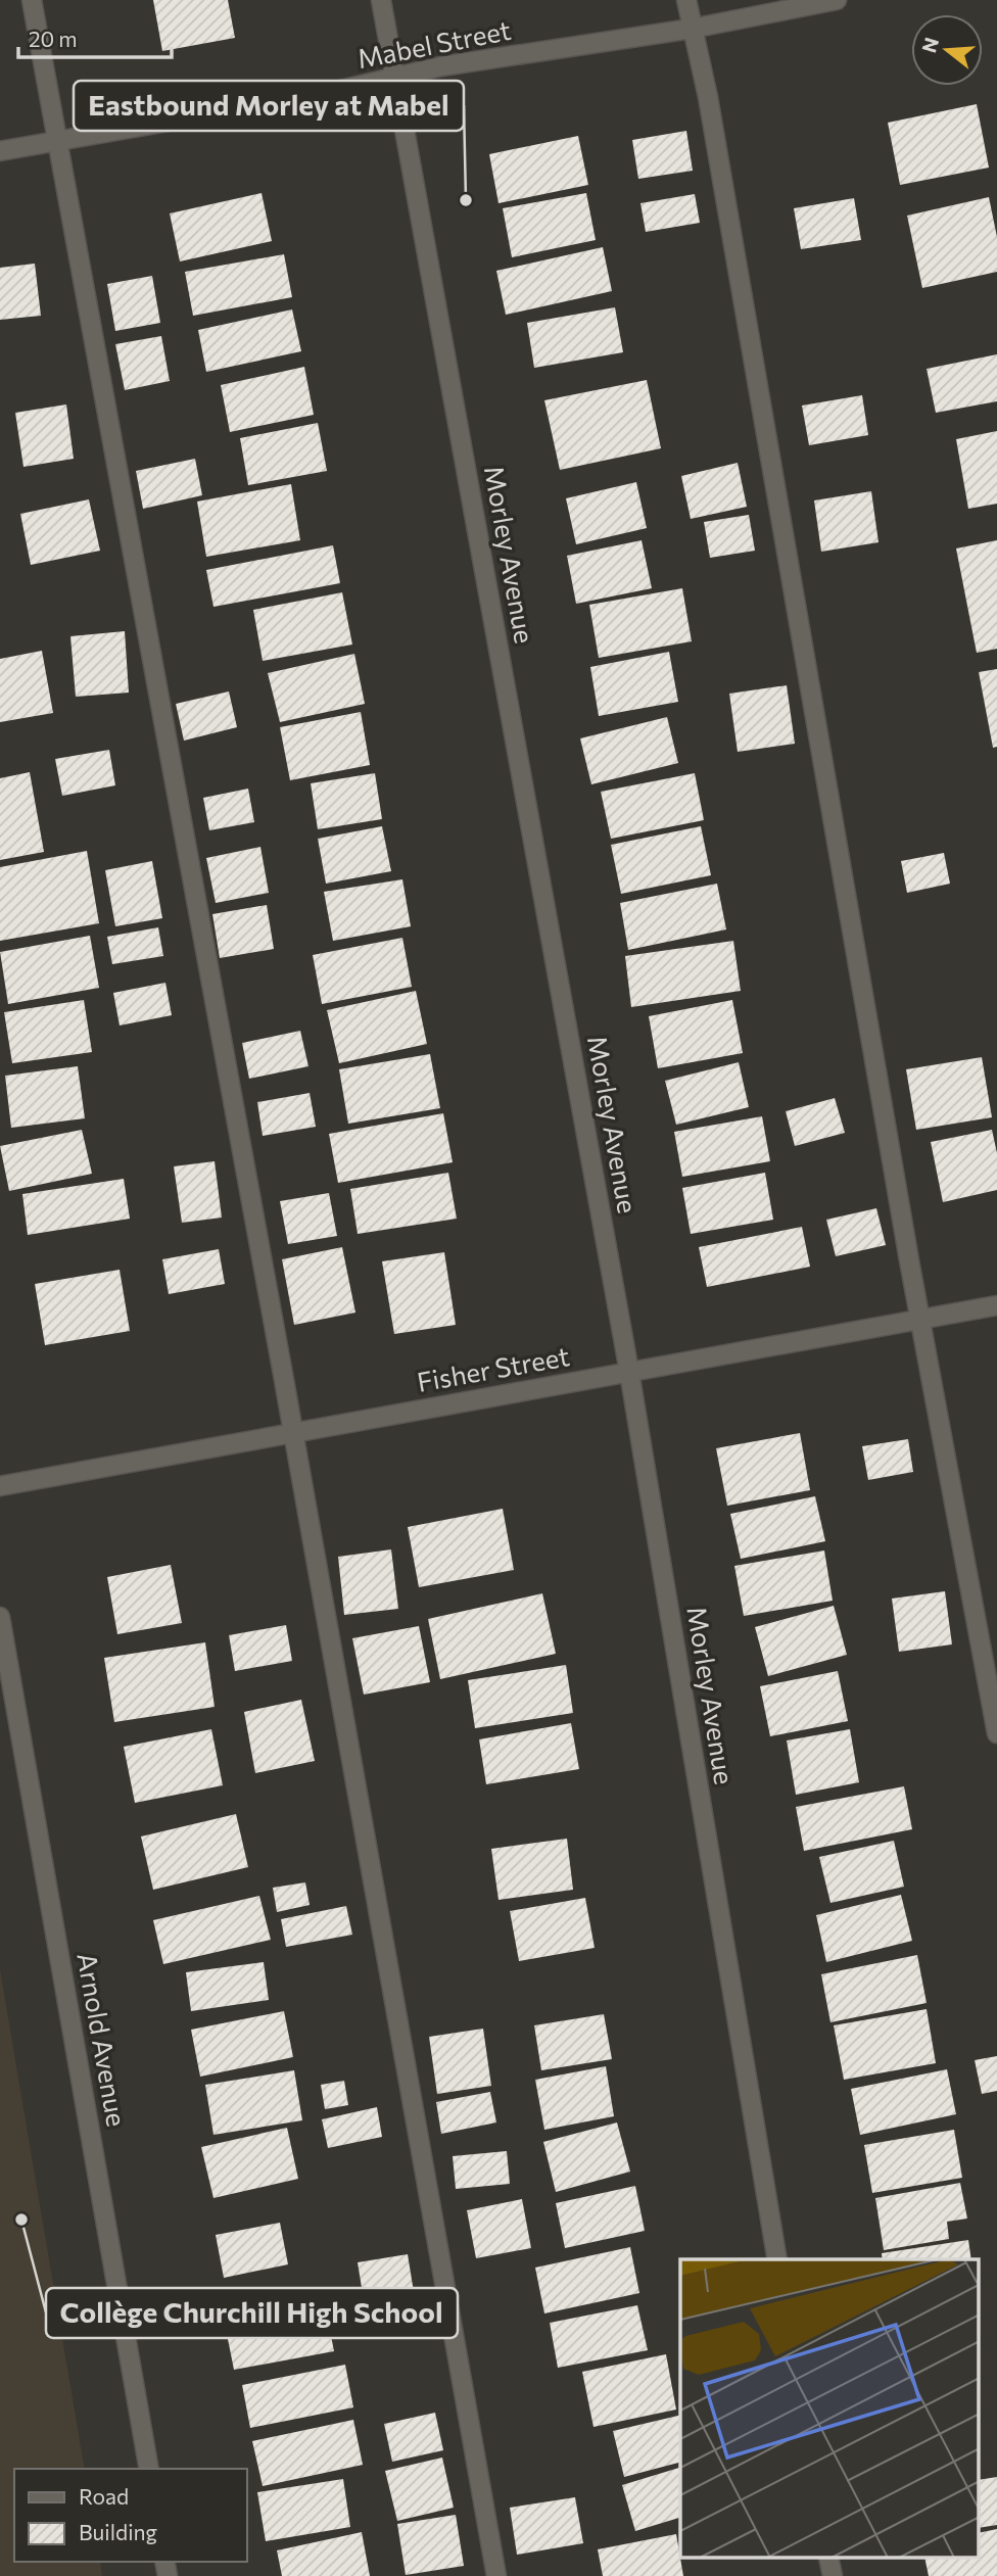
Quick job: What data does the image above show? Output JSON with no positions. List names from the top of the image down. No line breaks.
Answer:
{"streets":{"street":["Mabel Street","Morley Avenue","Fisher Street","Arnold Avenue"]},"crossings":[["Mabel Street","Morley Avenue"],["Morley Avenue","Fisher Street"]],"places":["Eastbound Morley at Mabel","Collège Churchill High School"],"legend":["Road","Building"],"scale_bar":"20 m","north":"left"}
